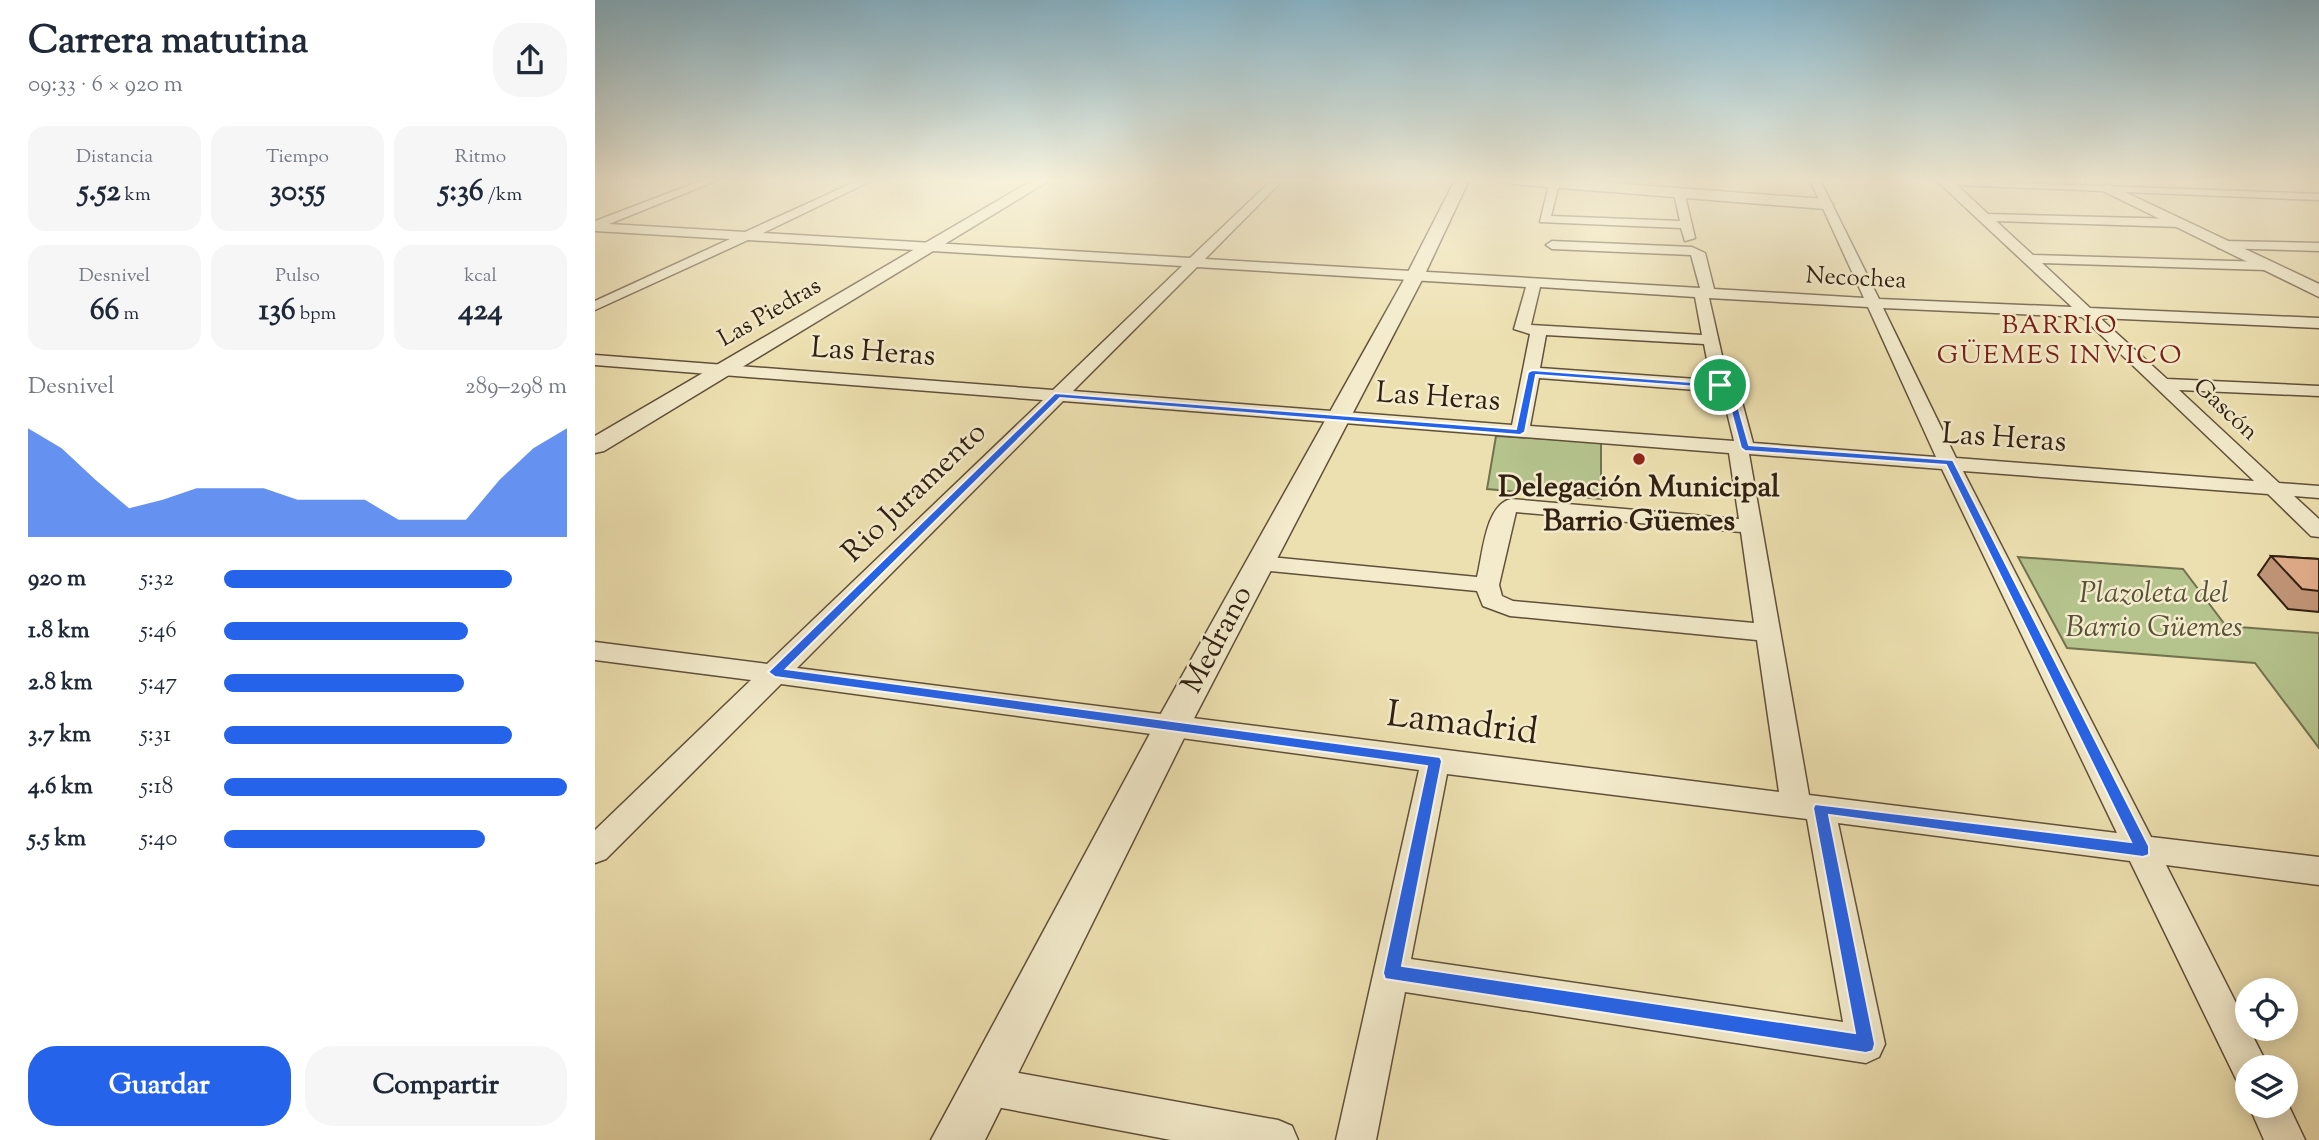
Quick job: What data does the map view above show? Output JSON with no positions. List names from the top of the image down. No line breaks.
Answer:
{"streets":{"street":["Necochea","Las Piedras","Las Heras","Gascón","Rio Juramento","Medrano","Lamadrid"]},"crossings":[["Necochea","Las Piedras"],["Necochea","Gascón"],["Necochea","Rio Juramento"],["Necochea","Medrano"],["Las Piedras","Las Heras"],["Las Heras","Gascón"],["Las Heras","Rio Juramento"],["Las Heras","Medrano"],["Rio Juramento","Lamadrid"],["Medrano","Lamadrid"]],"districts":["BARRIO GÜEMES INVICO"],"parks":["Plazoleta del Barrio Güemes"],"places":["Delegación Municipal Barrio Güemes"],"page":{"heading":["Carrera matutina","09:33 · 6 × 920 m"],"stats":[["Distancia","5.52 km"],["Tiempo","30:55"],["Ritmo","5:36 /km"],["Desnivel","66 m"],["Pulso","136 bpm"],["kcal","424"]],"chart":["Desnivel","289–298 m"],"list":[{"name":"920 m","note":"5:32"},{"name":"1.8 km","note":"5:46"},{"name":"2.8 km","note":"5:47"},{"name":"3.7 km","note":"5:31"},{"name":"4.6 km","note":"5:18"},{"name":"5.5 km","note":"5:40"}],"buttons":["Guardar","Compartir"]}}
